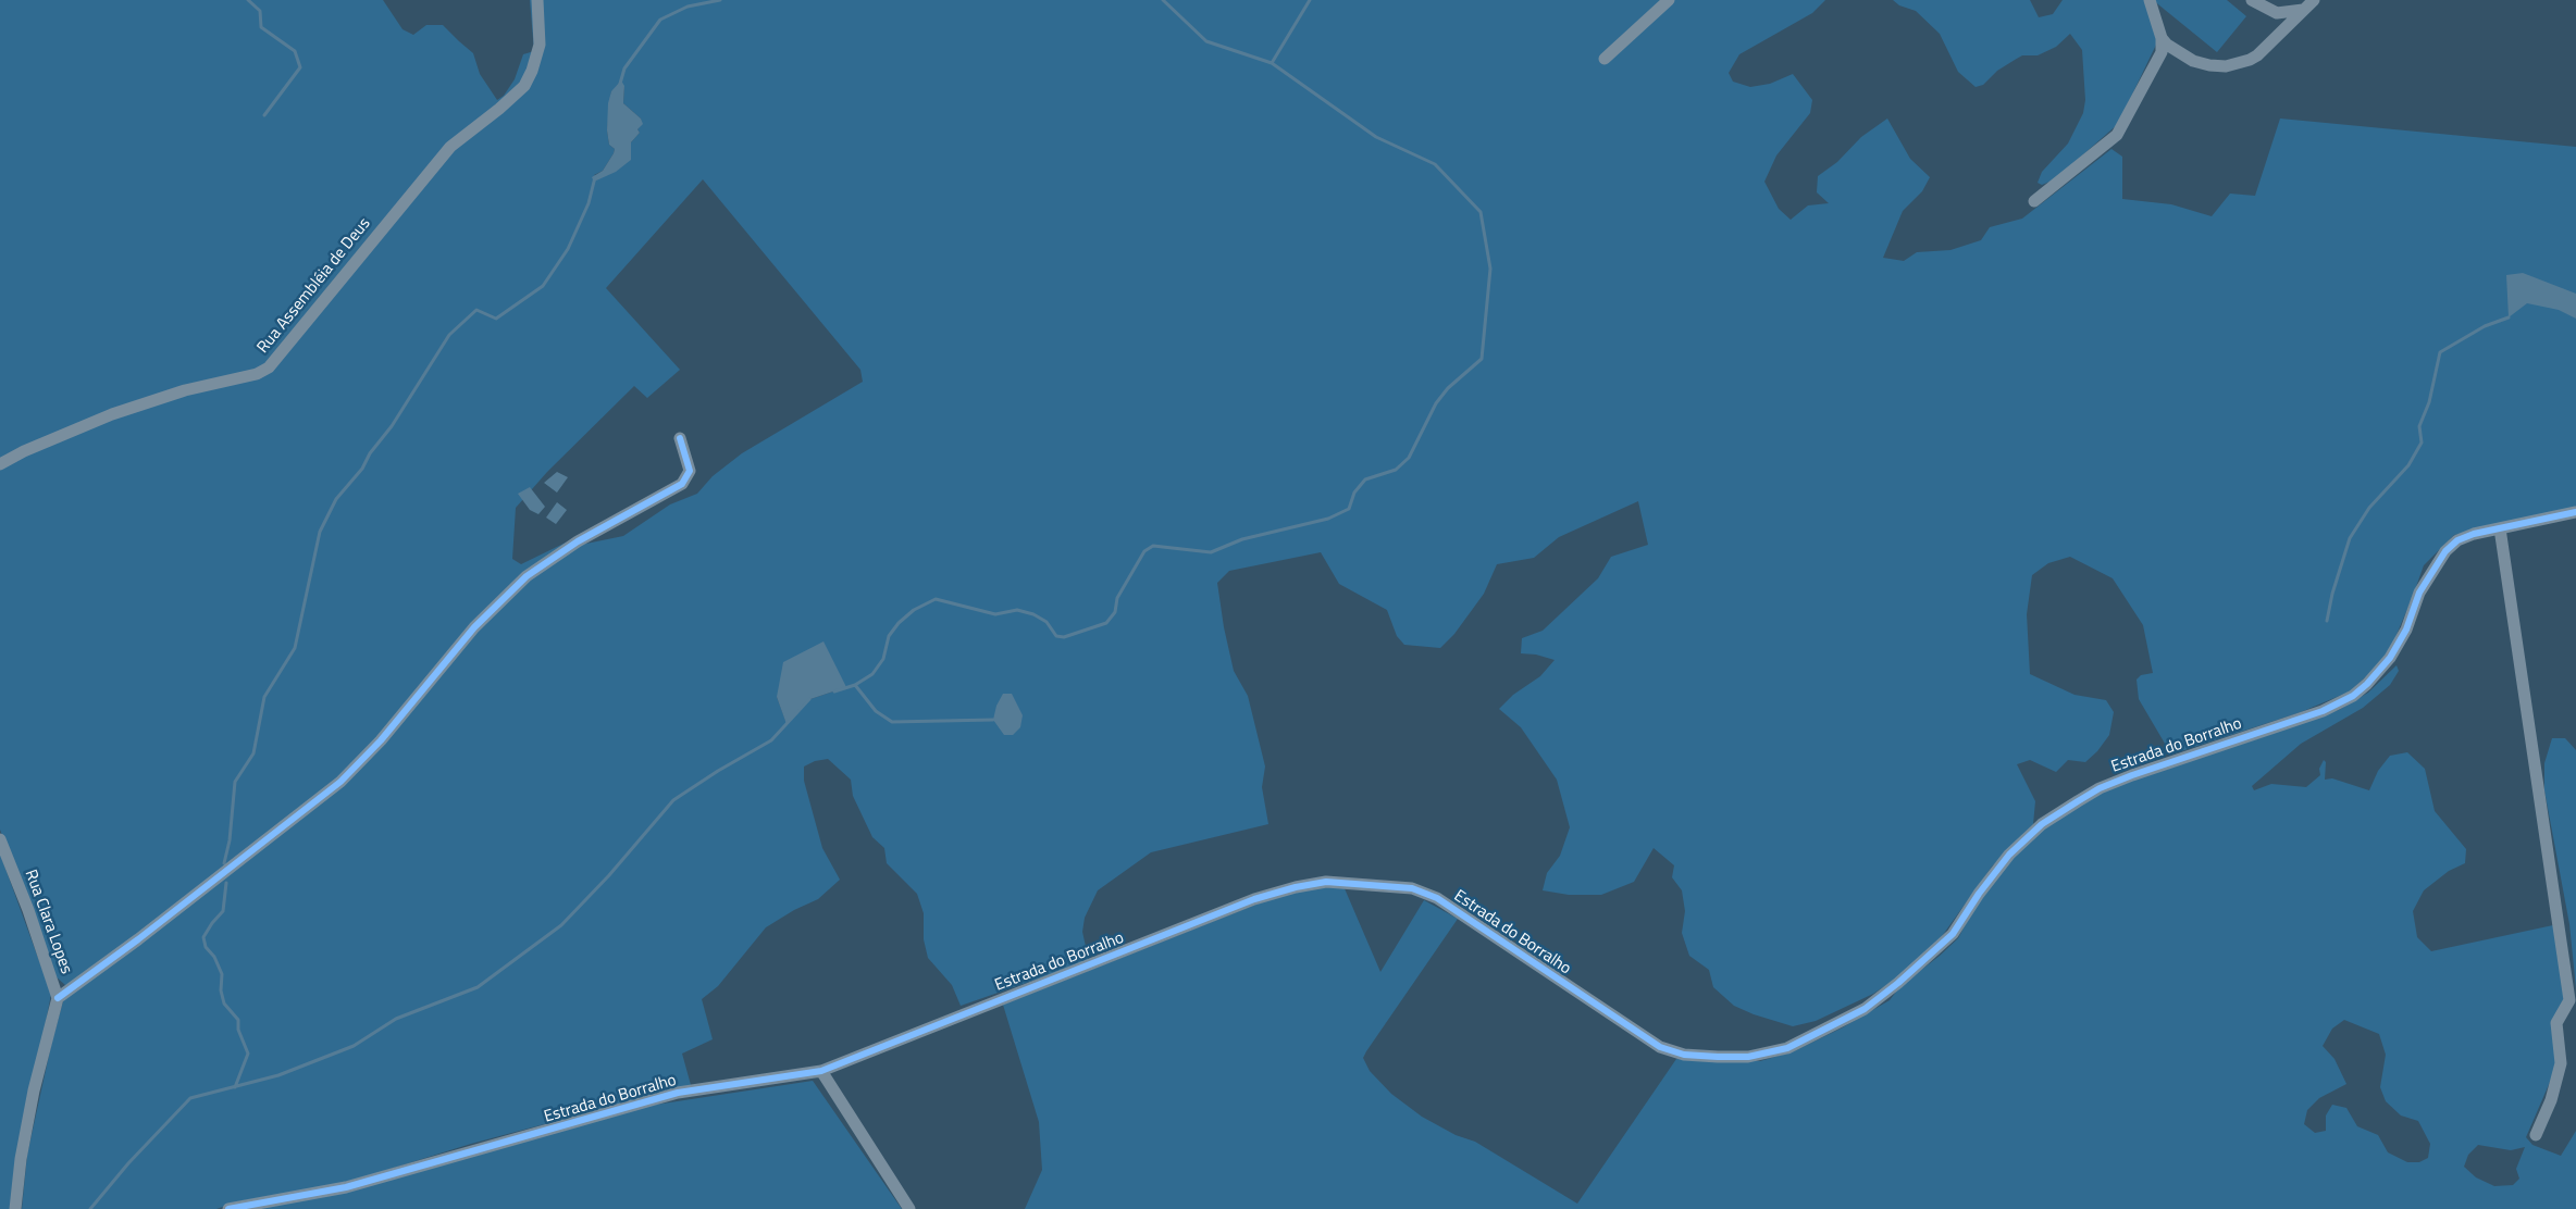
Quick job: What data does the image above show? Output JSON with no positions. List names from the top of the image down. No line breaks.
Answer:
{"streets":{"street":["Rua Assembléia de Deus","Estrada do Borralho","Rua Clara Lopes"]}}
